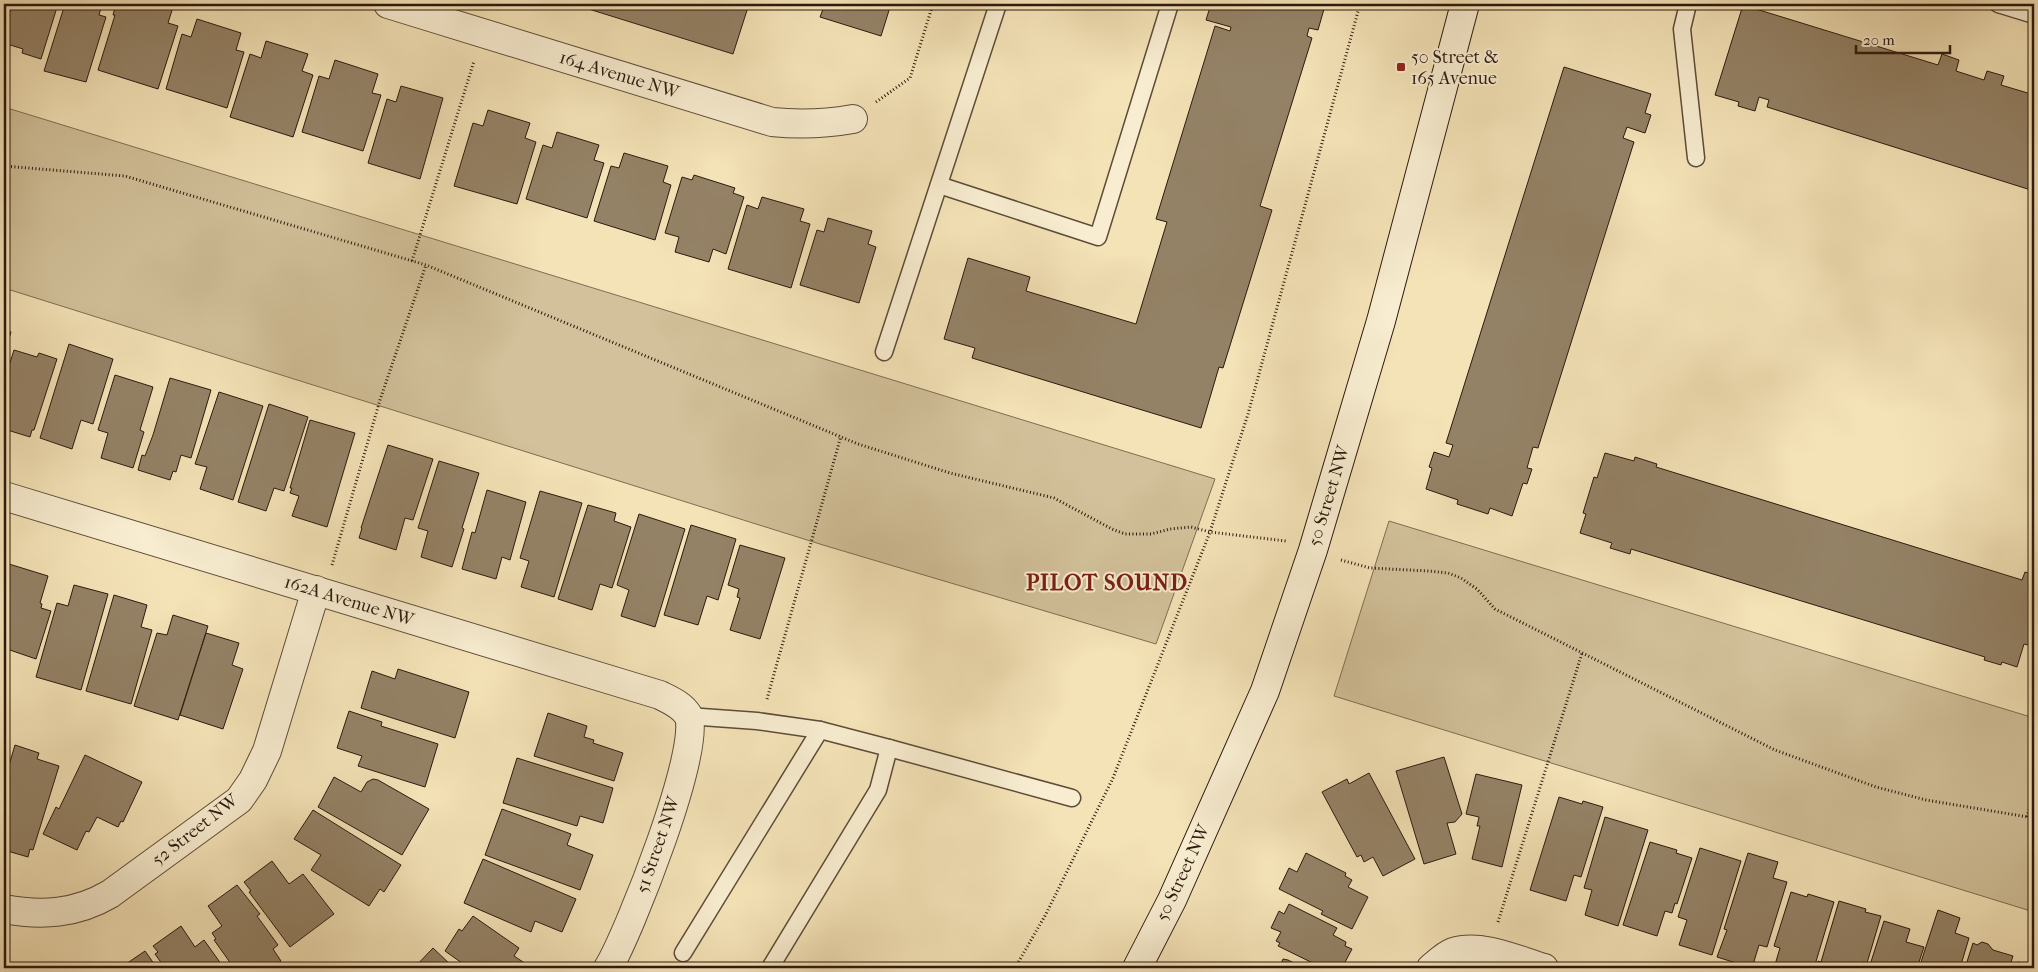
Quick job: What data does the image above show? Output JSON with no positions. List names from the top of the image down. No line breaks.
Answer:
{"streets":{"street":["164 Avenue NW","50 Street NW","162A Avenue NW","52 Street NW","51 Street NW"]},"crossings":[["162A Avenue NW","52 Street NW"],["162A Avenue NW","51 Street NW"]],"districts":["PILOT SOUND"],"places":{"transit":["50 Street & 165 Avenue"]},"scale_bar":"20 m"}
